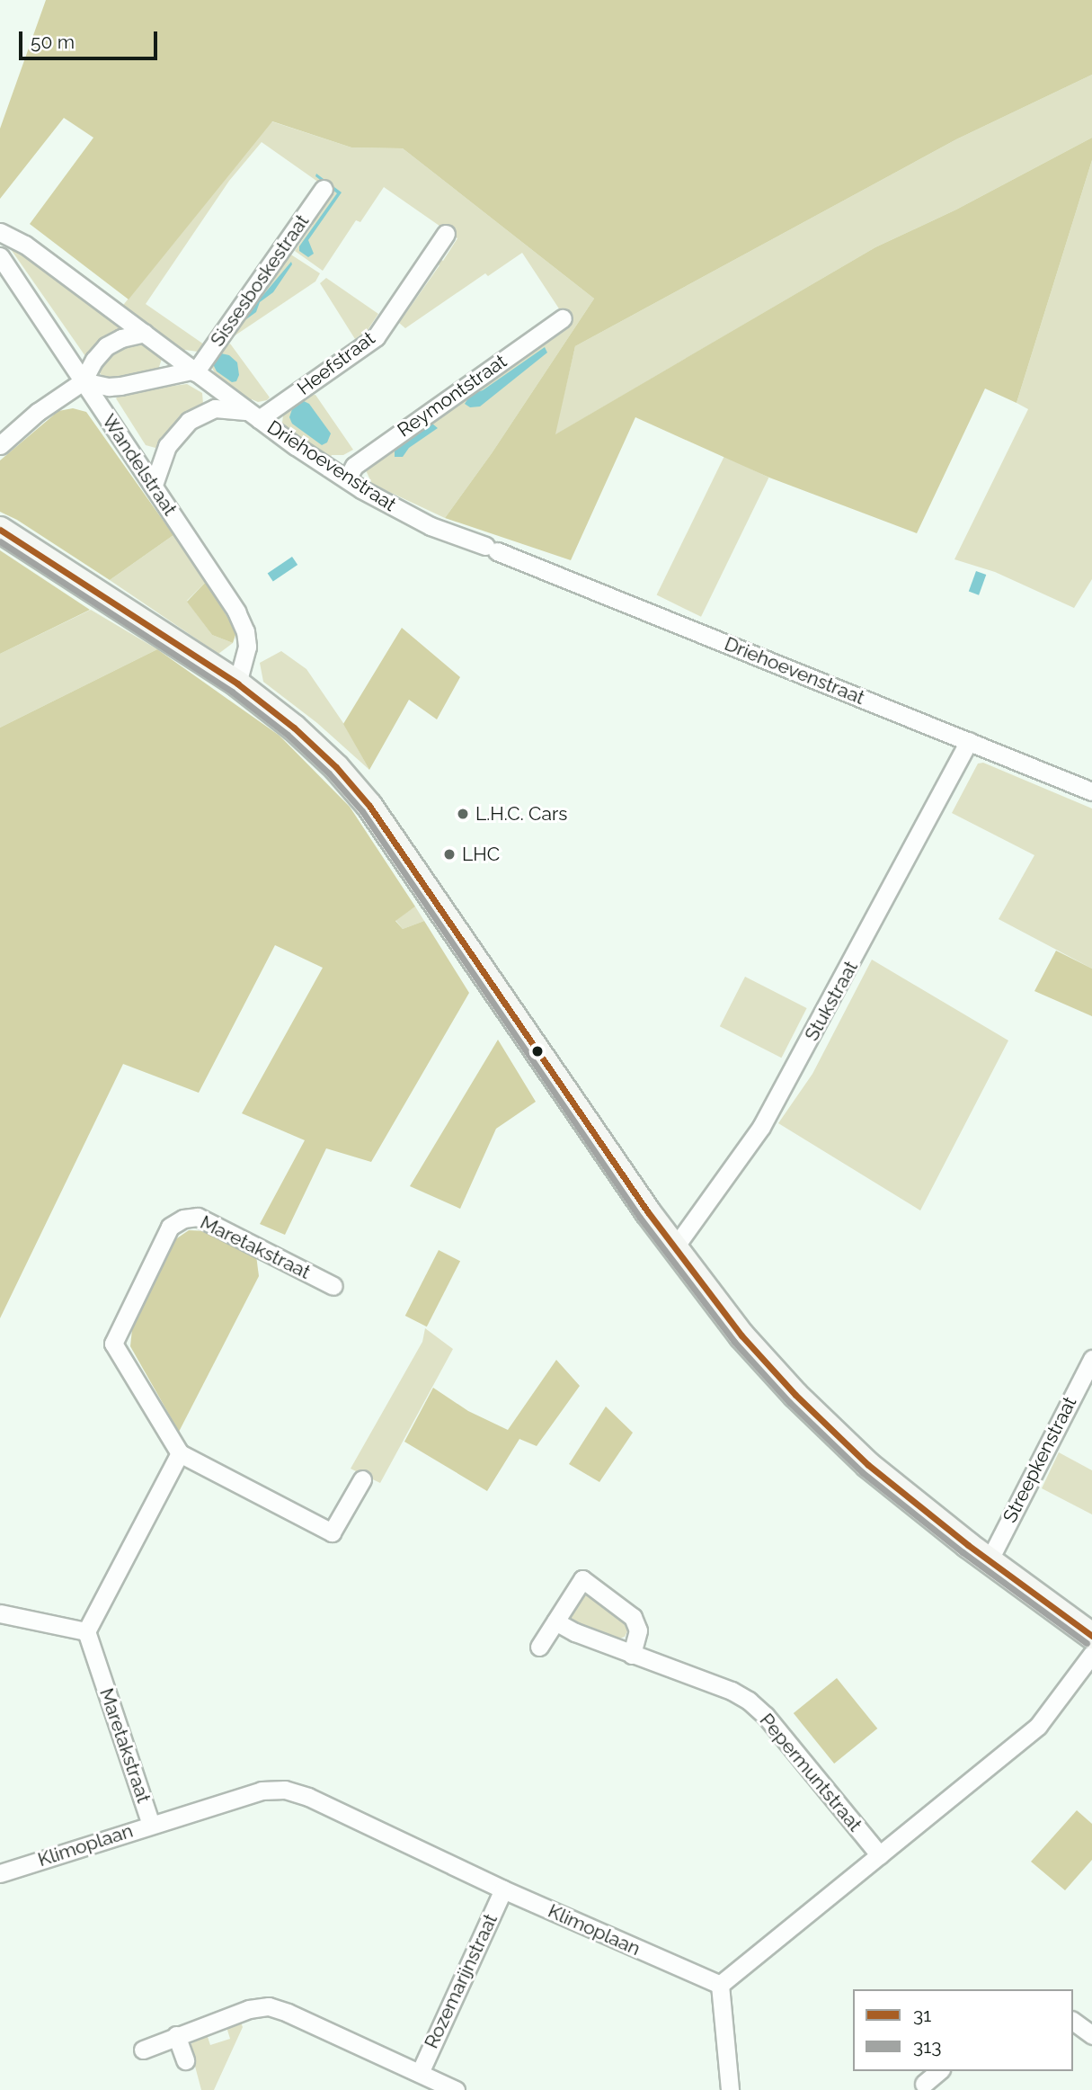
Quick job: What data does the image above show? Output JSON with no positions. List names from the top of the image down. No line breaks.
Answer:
{"streets":{"street":["Sissesboskestraat","Heefstraat","Reymontstraat","Wandelstraat","Driehoevenstraat","Stukstraat","Maretakstraat","Streepkenstraat","Pepermuntstraat","Klimoplaan","Rozemarijnstraat"]},"crossings":[["Sissesboskestraat","Driehoevenstraat"],["Heefstraat","Driehoevenstraat"],["Reymontstraat","Driehoevenstraat"],["Wandelstraat","Driehoevenstraat"],["Driehoevenstraat","Stukstraat"],["Maretakstraat","Klimoplaan"],["Klimoplaan","Rozemarijnstraat"]],"places":["L.H.C. Cars","LHC"],"lines":["transit line 31","transit line 313"],"legend":["31","313"],"scale_bar":"50 m"}
